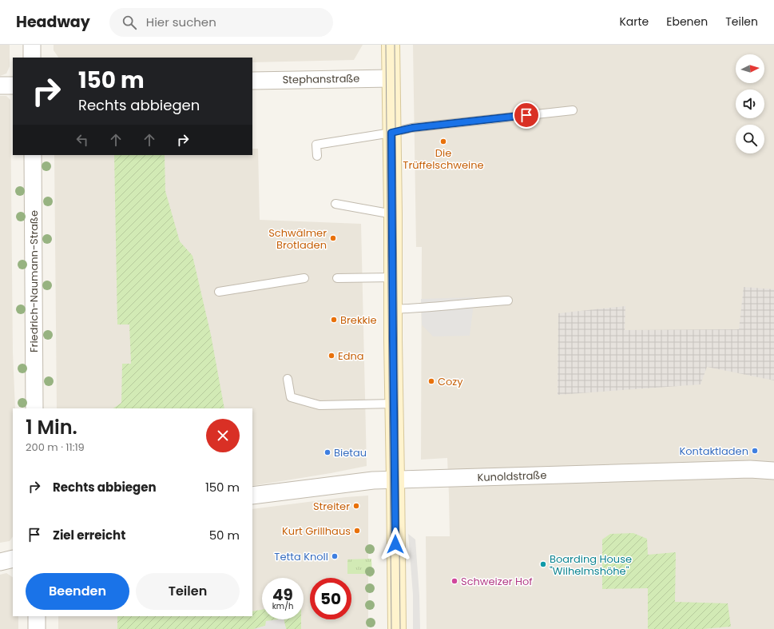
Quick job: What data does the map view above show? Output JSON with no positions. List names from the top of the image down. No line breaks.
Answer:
{"streets":{"street":["Stephanstraße","Friedrich-Naumann-Straße","Kunoldstraße"]},"places":["Die Trüffelschweine","Schwälmer Brotladen","Brekkie","Edna","Cozy","Kontaktladen","Bietau","Streiter","Kurt Grillhaus","Tetta Knoll","Boarding House \"Wilhelmshöhe\"","Schweizer Hof"],"north":"right","page":{"header":"Headway","search":"Hier suchen","nav":["Karte","Ebenen","Teilen"],"turn":["150 m","Rechts abbiegen"],"heading":["1 Min.","200 m · 11:19"],"list":[{"name":"Rechts abbiegen","value":"150 m"},{"name":"Ziel erreicht","value":"50 m"}],"buttons":["Beenden","Teilen"],"speed":"49 km/h","limit":"50"}}
